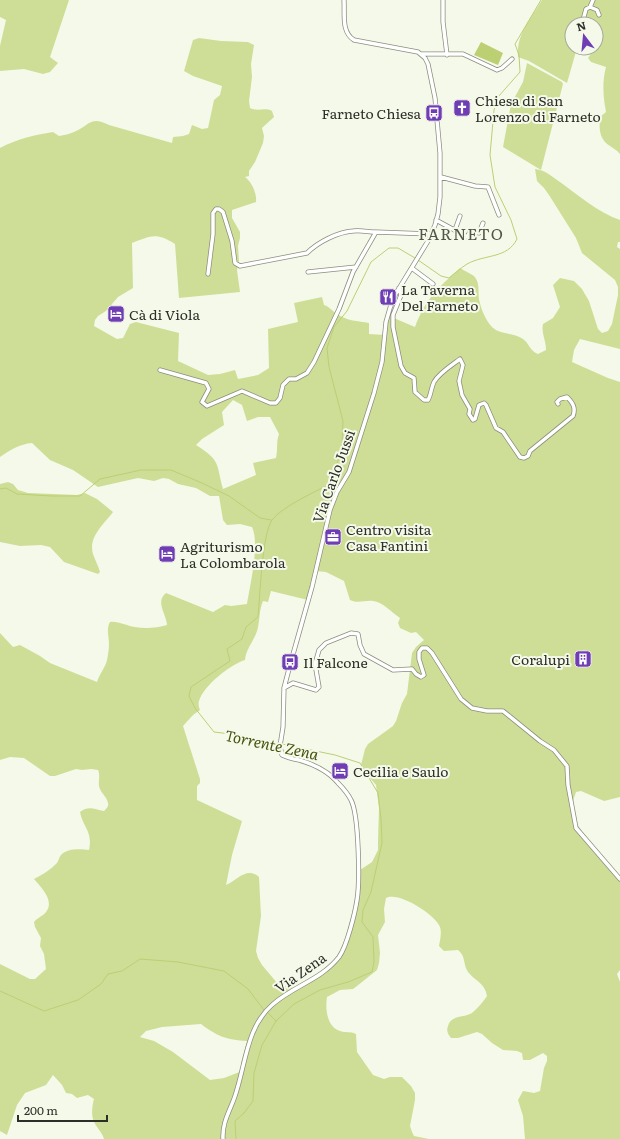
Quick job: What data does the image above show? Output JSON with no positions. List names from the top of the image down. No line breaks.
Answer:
{"streets":{"street":["Via Carlo Jussi","Via Zena"]},"crossings":[["Via Carlo Jussi","Via Zena"]],"districts":["FARNETO"],"water":["Torrente Zena"],"places":{"church":["Chiesa di San Lorenzo di Farneto"],"bus stop":["Farneto Chiesa","Il Falcone"],"restaurant":["La Taverna Del Farneto"],"hotel":["Cà di Viola","Agriturismo La Colombarola","Cecilia e Saulo"],"office":["Centro visita Casa Fantini"],"building":["Coralupi"]},"scale_bar":"200 m","north":"top"}
